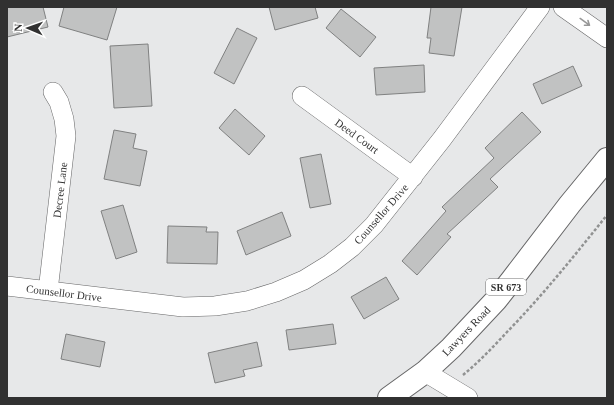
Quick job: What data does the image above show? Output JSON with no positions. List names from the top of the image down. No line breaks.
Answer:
{"streets":{"main road":["SR 673","Lawyers Road"],"street":["Deed Court","Decree Lane","Counsellor Drive"]},"crossings":[["Deed Court","Counsellor Drive"],["Decree Lane","Counsellor Drive"]],"north":"left"}
